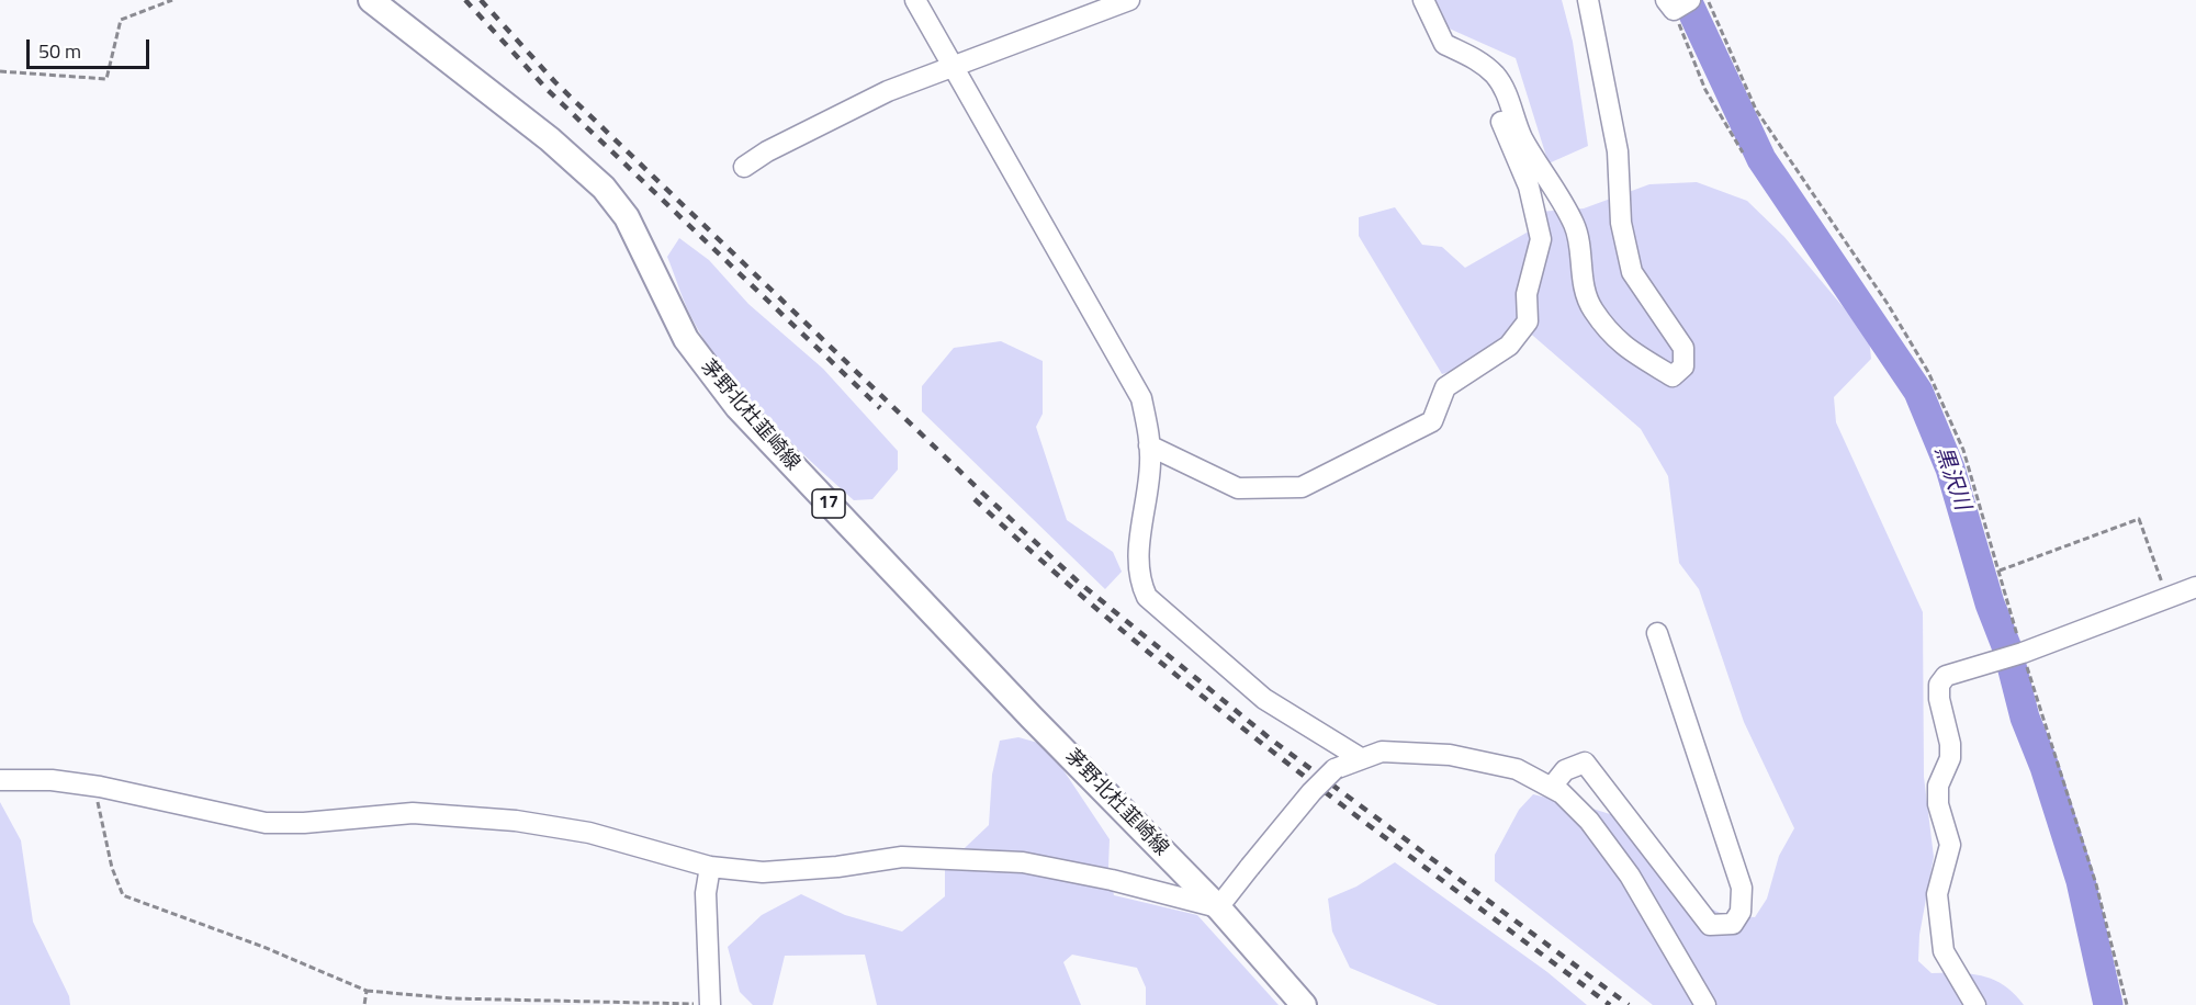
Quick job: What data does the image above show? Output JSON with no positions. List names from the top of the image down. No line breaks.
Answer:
{"streets":{"main road":["茅野北杜韮崎線","17"]},"water":["黒沢川"],"scale_bar":"50 m"}
